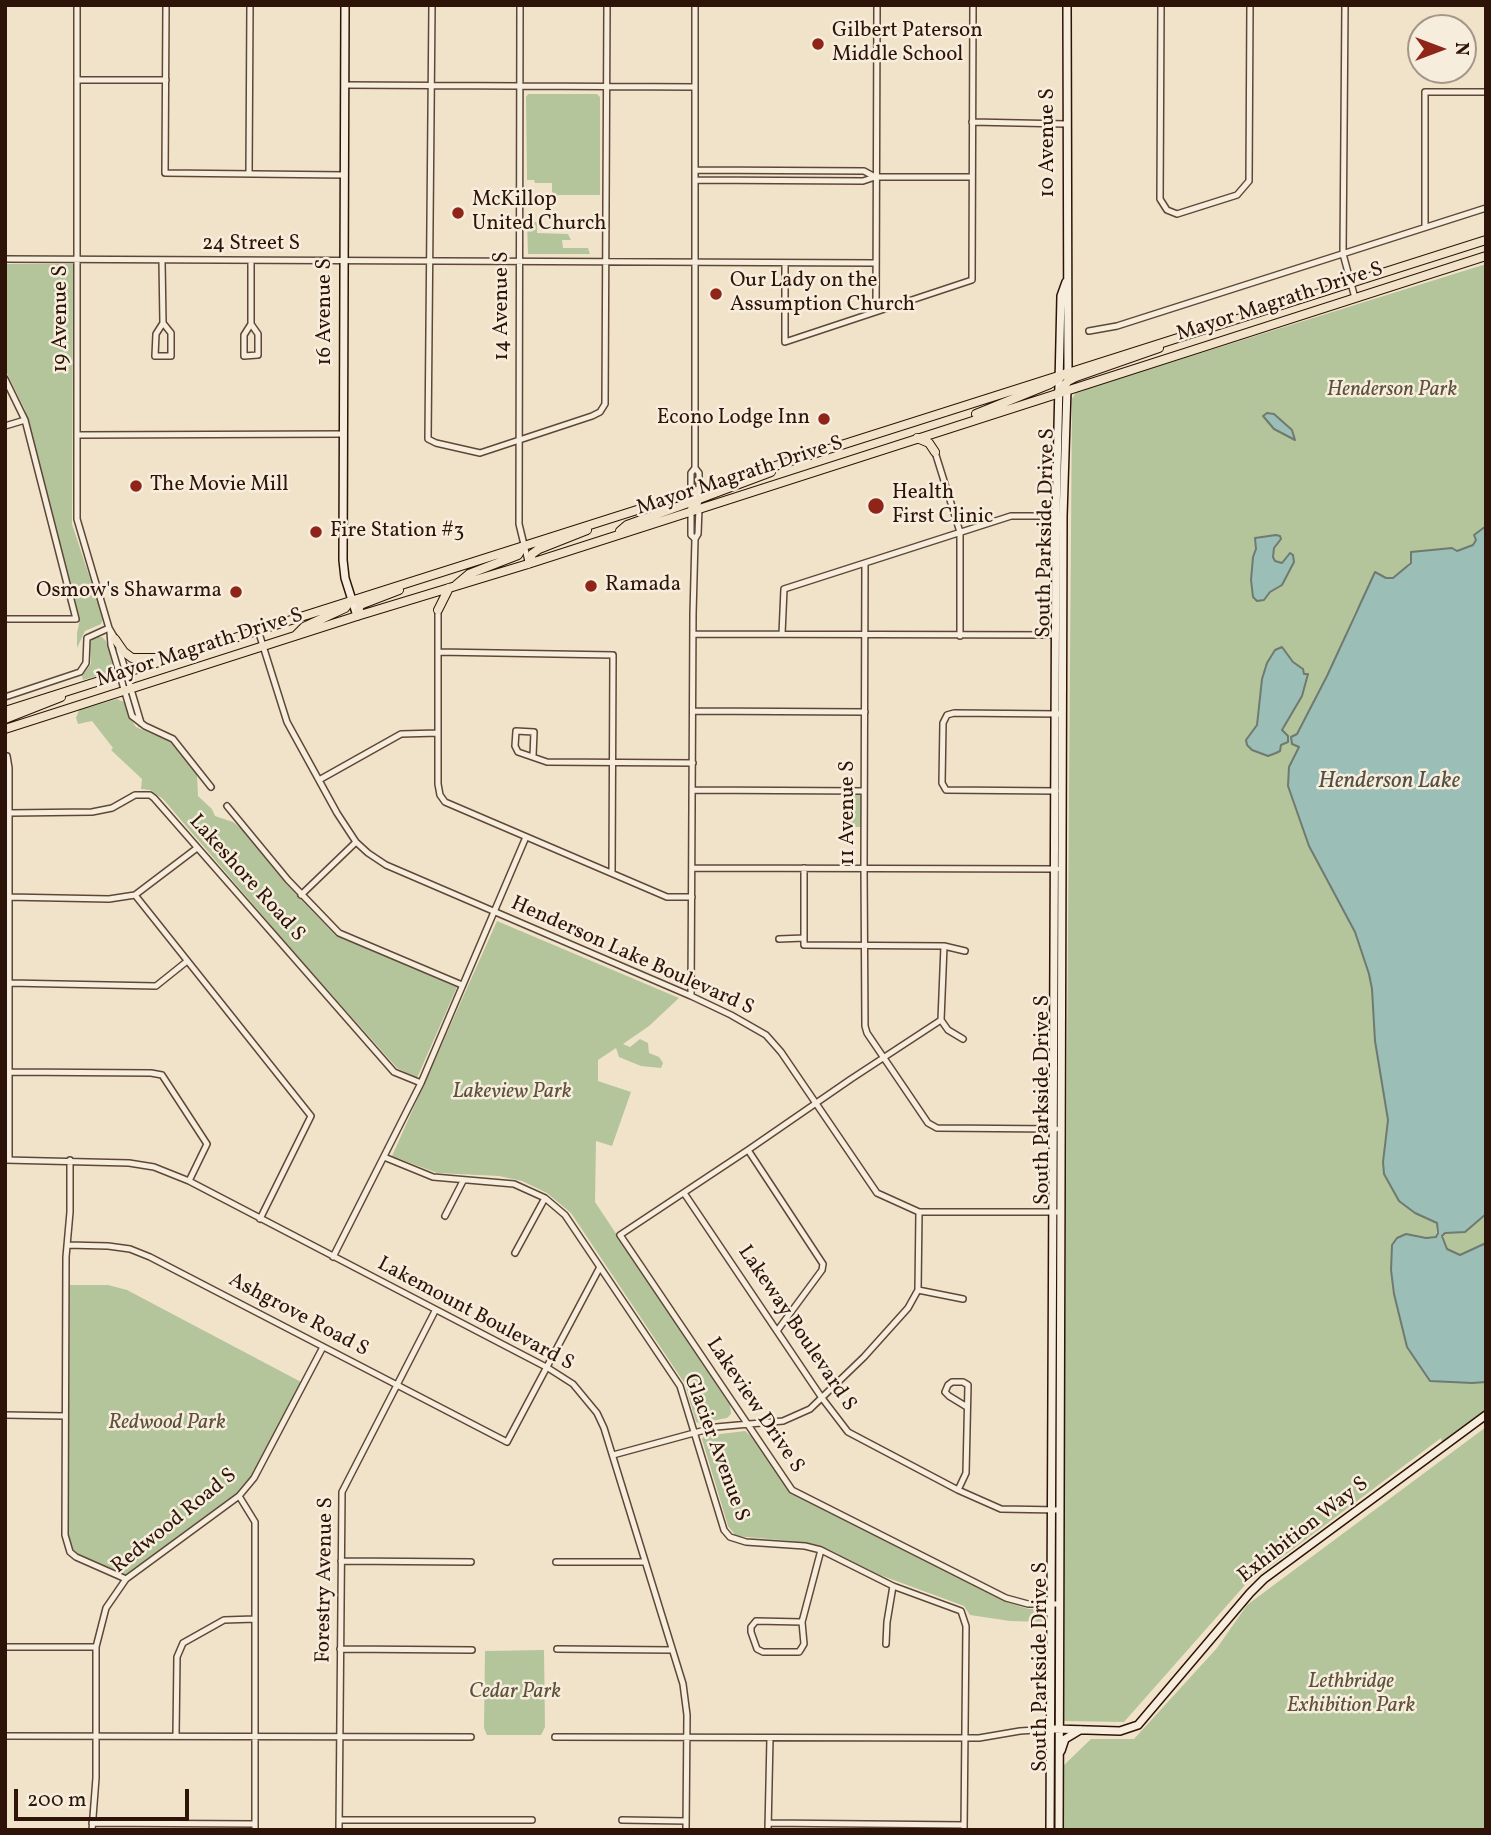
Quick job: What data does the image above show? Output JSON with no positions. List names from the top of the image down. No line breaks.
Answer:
{"streets":{"main road":["10 Avenue S","Mayor Magrath Drive S","16 Avenue S","South Parkside Drive S","Exhibition Way S"],"street":["24 Street S","14 Avenue S","19 Avenue S","11 Avenue S","Lakeshore Road S","Henderson Lake Boulevard S","Lakemount Boulevard S","Ashgrove Road S","Lakeway Boulevard S","Lakeview Drive S","Glacier Avenue S","Redwood Road S","Forestry Avenue S"]},"crossings":[["10 Avenue S","Mayor Magrath Drive S"],["10 Avenue S","South Parkside Drive S"],["24 Street S","14 Avenue S"],["24 Street S","16 Avenue S"],["24 Street S","19 Avenue S"],["Mayor Magrath Drive S","14 Avenue S"],["Mayor Magrath Drive S","16 Avenue S"],["Mayor Magrath Drive S","19 Avenue S"],["Mayor Magrath Drive S","South Parkside Drive S"],["Mayor Magrath Drive S","Henderson Lake Boulevard S"],["South Parkside Drive S","11 Avenue S"],["South Parkside Drive S","Henderson Lake Boulevard S"],["South Parkside Drive S","Lakeway Boulevard S"],["South Parkside Drive S","Lakeview Drive S"],["South Parkside Drive S","Exhibition Way S"],["Lakemount Boulevard S","Ashgrove Road S"],["Lakemount Boulevard S","Forestry Avenue S"],["Ashgrove Road S","Redwood Road S"],["Ashgrove Road S","Forestry Avenue S"],["Lakeway Boulevard S","Lakeview Drive S"]],"water":["Henderson Lake"],"parks":["Henderson Park","Lakeview Park","Redwood Park","Lethbridge Exhibition Park","Cedar Park"],"places":["Gilbert Paterson Middle School","McKillop United Church","Our Lady on the Assumption Church","Econo Lodge Inn","The Movie Mill","Health First Clinic","Fire Station #3","Ramada","Osmow's Shawarma"],"scale_bar":"200 m","north":"right"}
